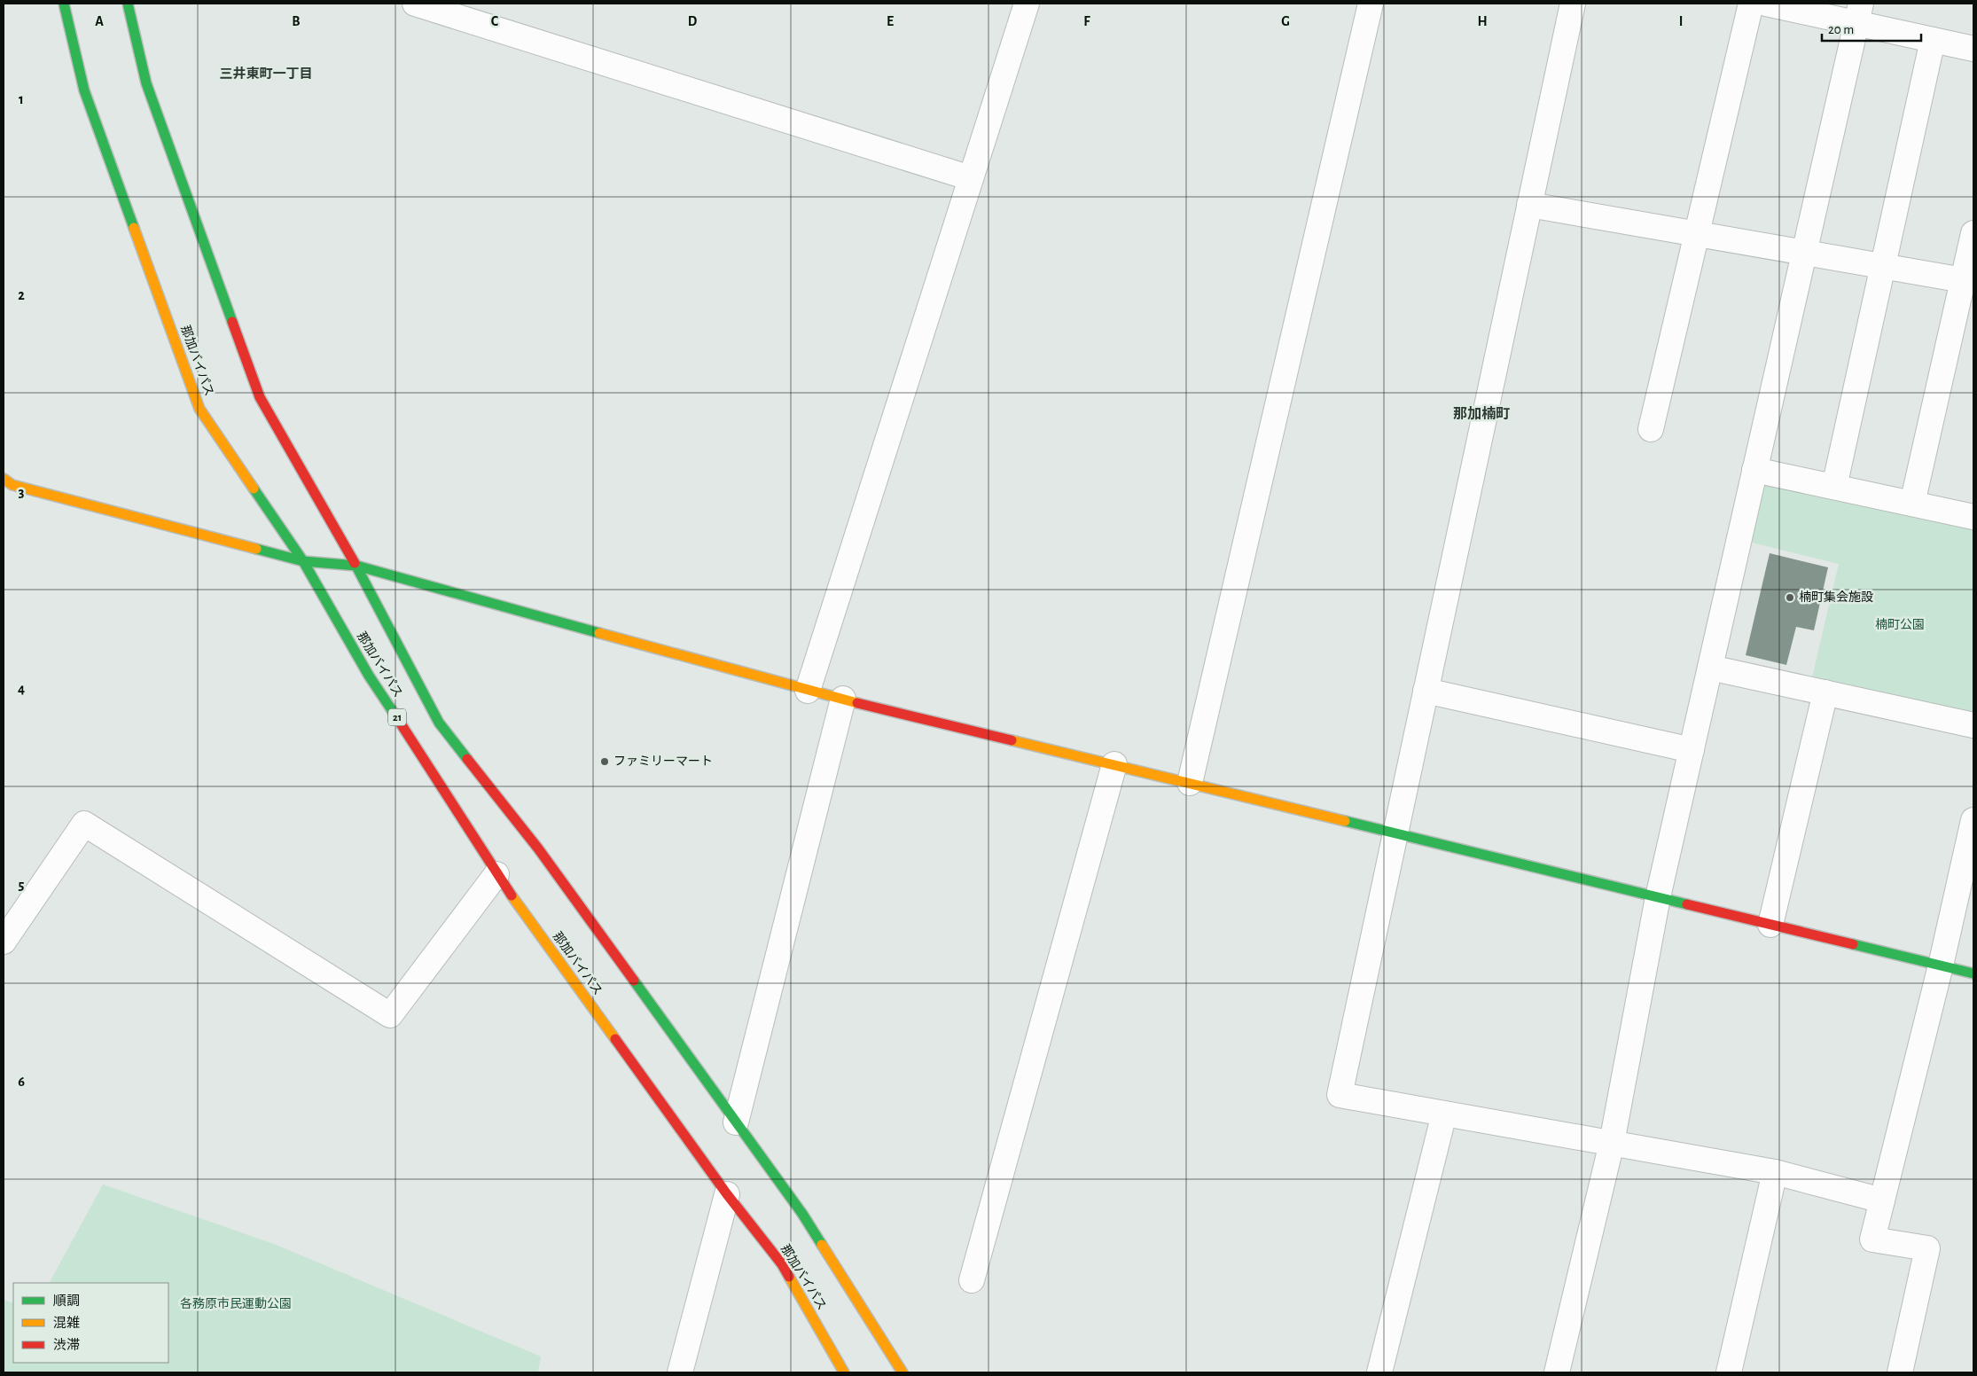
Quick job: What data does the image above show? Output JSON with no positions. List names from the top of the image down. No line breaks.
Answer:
{"streets":{"main road":["那加バイパス","21"]},"districts":["三井東町一丁目","那加楠町"],"parks":["楠町公園","各務原市民運動公園"],"places":["楠町集会施設","ファミリーマート"],"legend":["順調","混雑","渋滞"],"scale_bar":"20 m","grid":{"columns":["A","B","C","D","E","F","G","H","I"],"rows":["1","2","3","4","5","6"]}}
